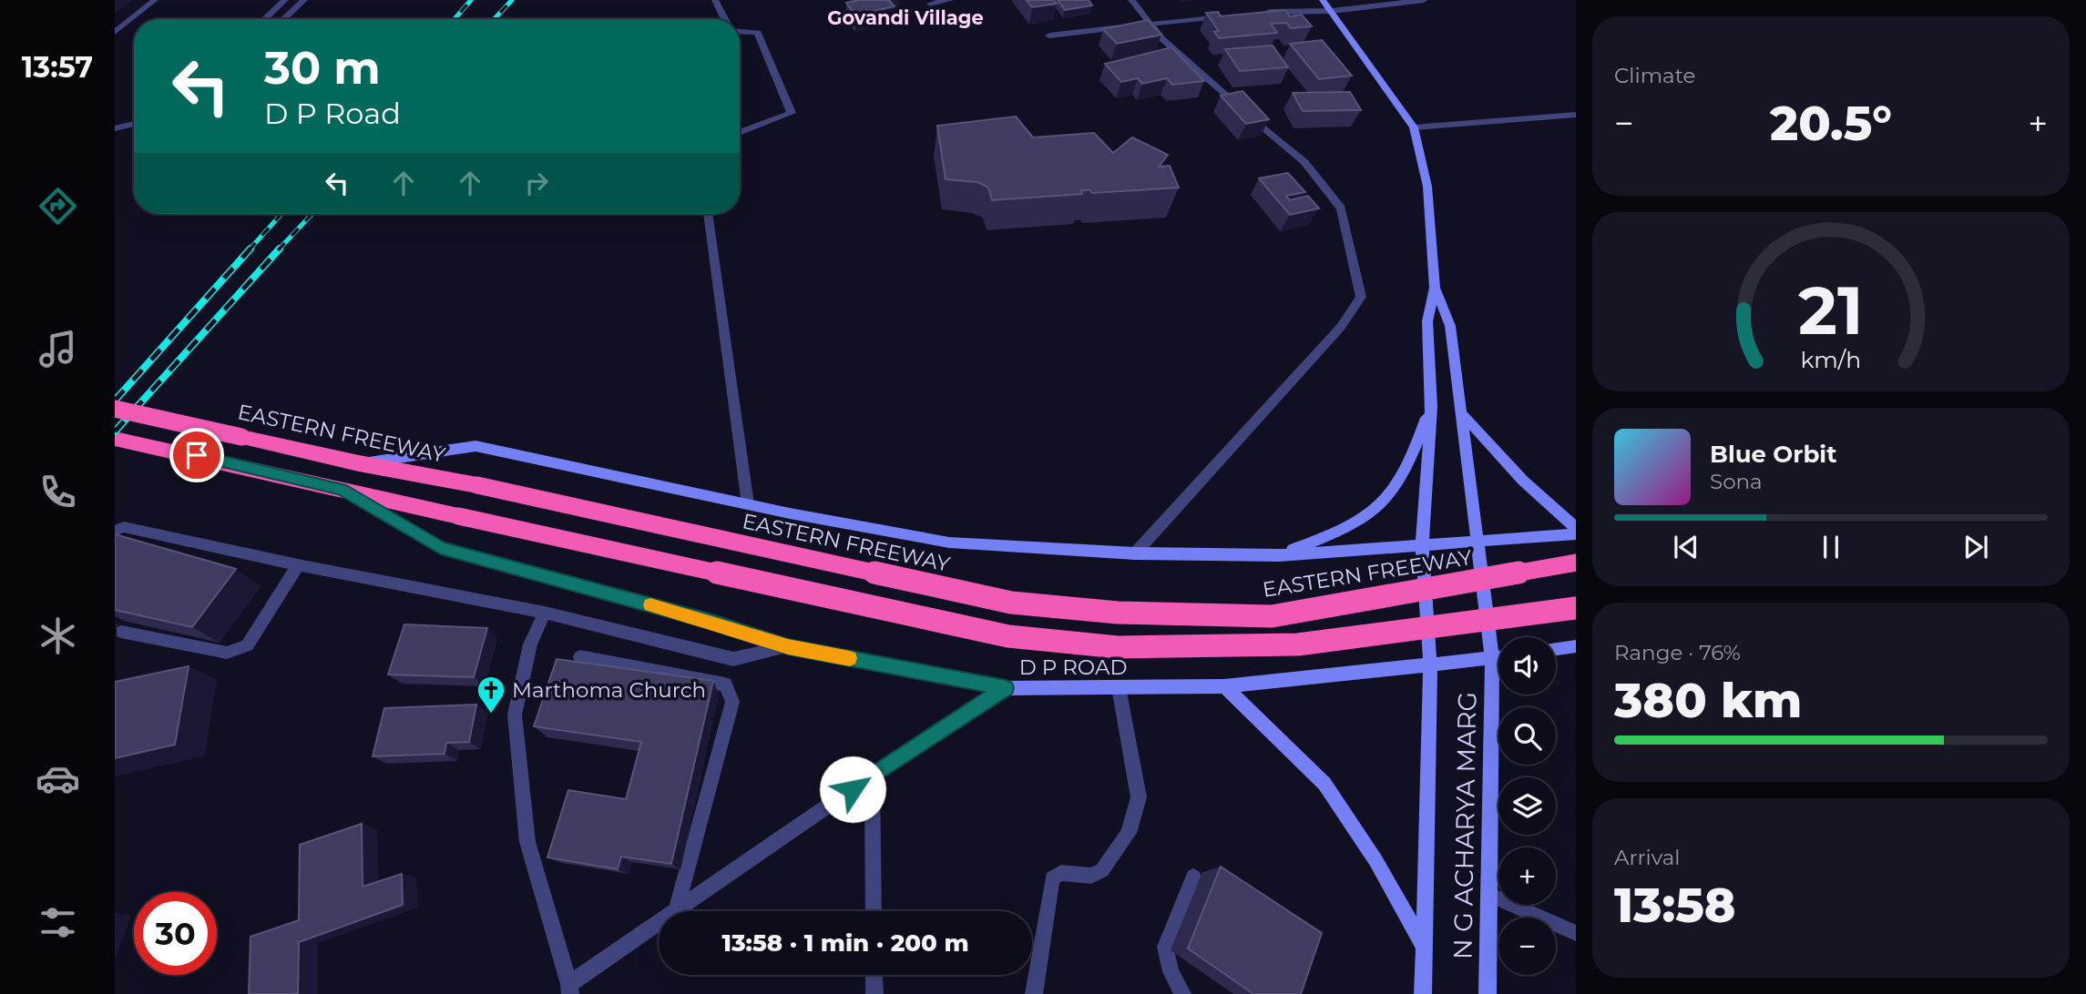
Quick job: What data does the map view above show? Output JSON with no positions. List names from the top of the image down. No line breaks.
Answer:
{"streets":{"highway":["EASTERN FREEWAY"],"main road":["D P ROAD","N G ACHARYA MARG"]},"crossings":[["D P ROAD","N G ACHARYA MARG"]],"districts":["Govandi Village"],"places":{"church":["Marthoma Church"]},"page":{"tabs":"13:57","tile":["Climate",["Range · 76%","380 km"],["Arrival","13:58"]],"turn":["30 m","D P Road"],"heat":["−","20.5°","+"],"song":["Blue Orbit","Sona"],"map_buttons":["+","−"],"limit":"30","trip":"13:58 · 1 min · 200 m","gauge":["21","km/h"]}}
